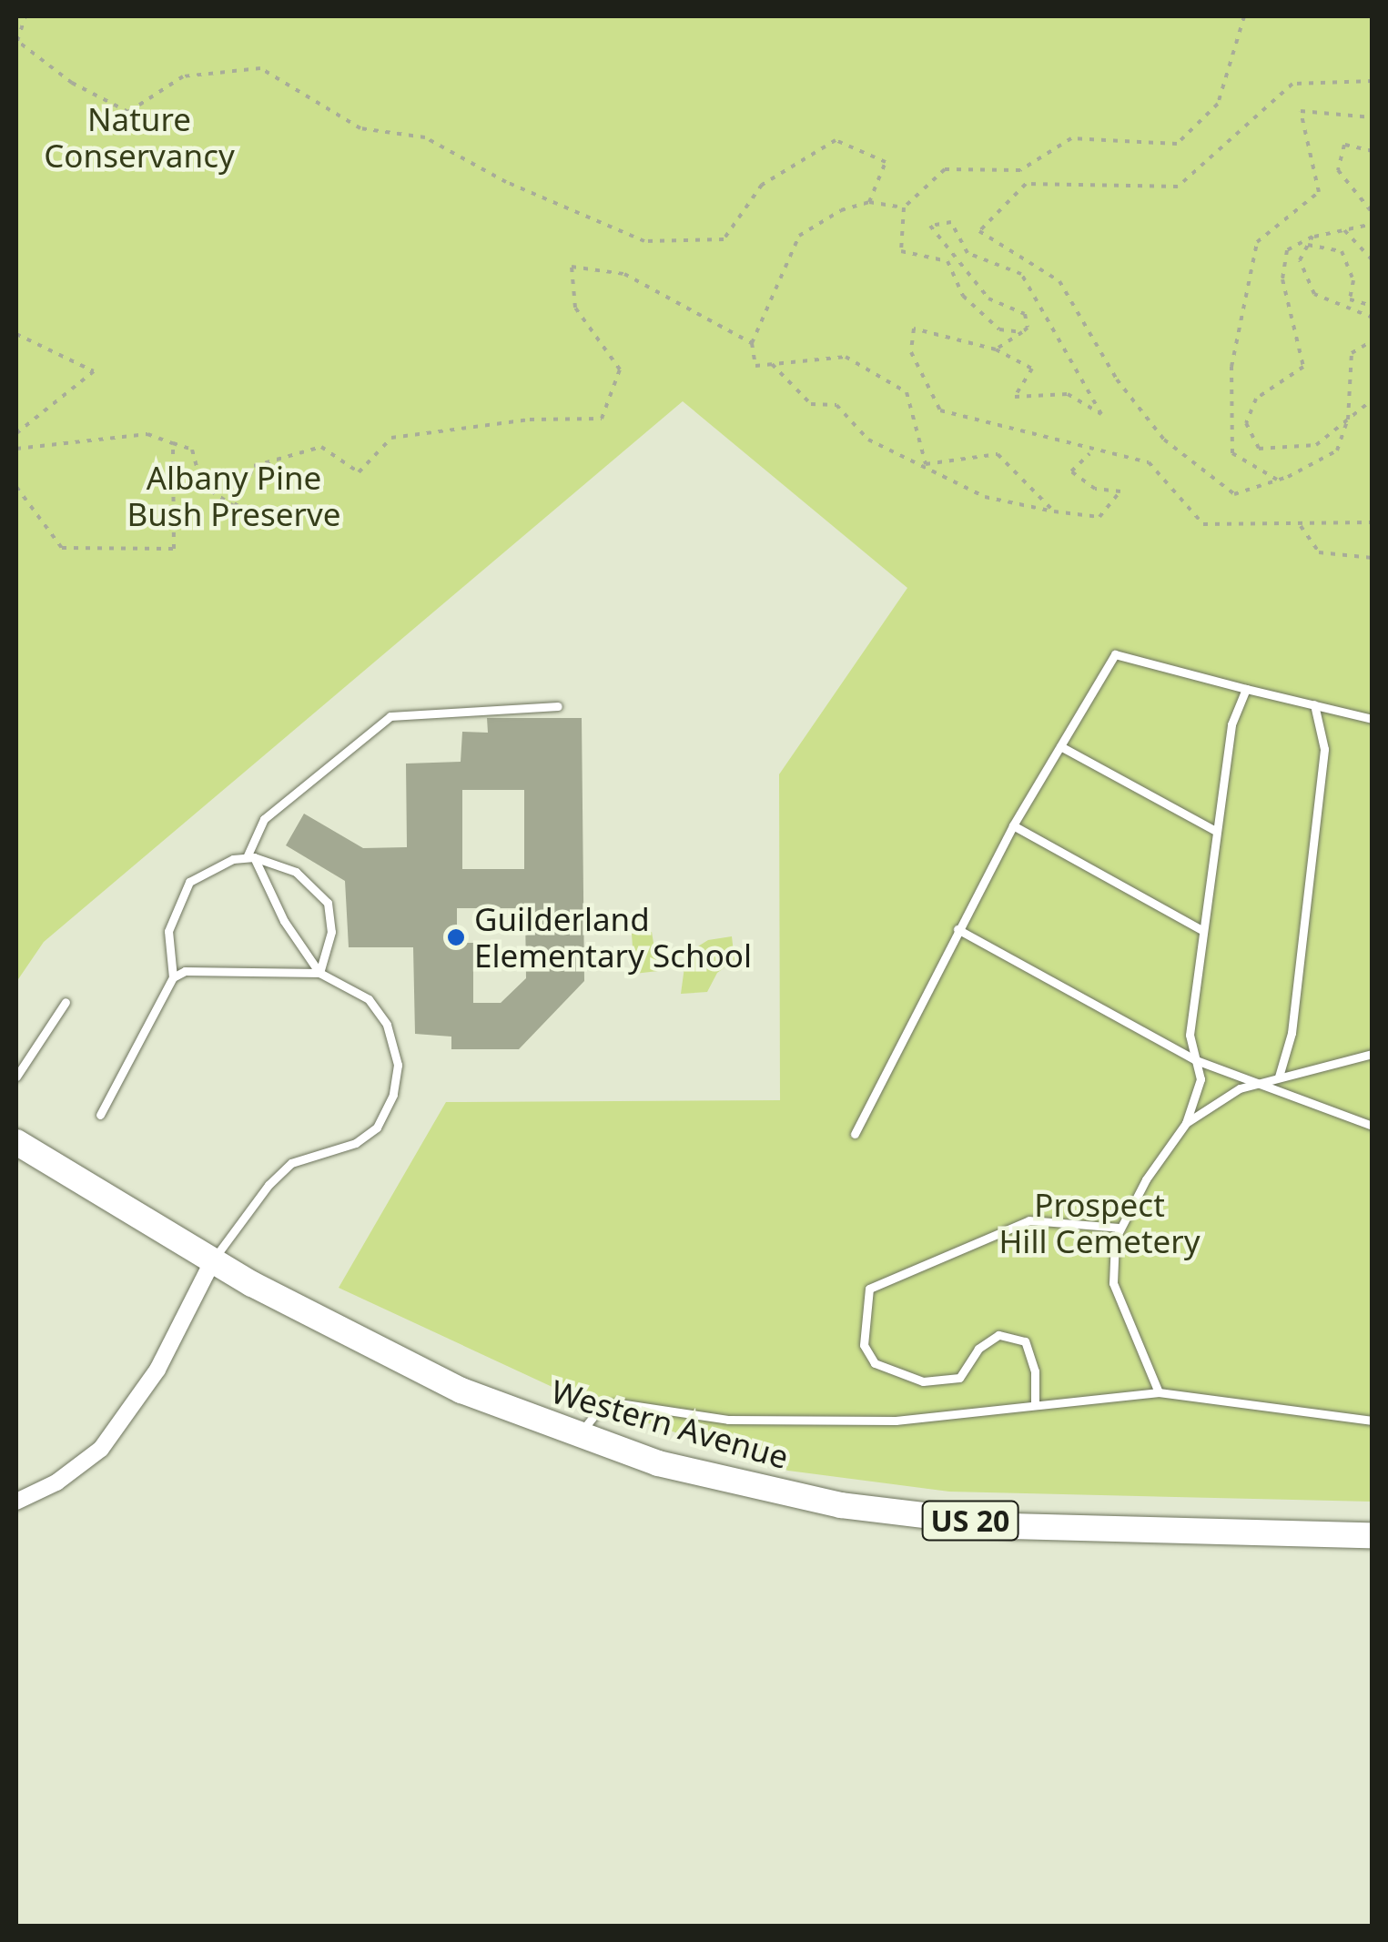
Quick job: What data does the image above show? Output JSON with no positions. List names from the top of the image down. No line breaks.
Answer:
{"streets":{"main road":["Western Avenue","US 20"]},"parks":["Nature Conservancy","Albany Pine Bush Preserve","Prospect Hill Cemetery"],"places":["Guilderland Elementary School"]}
